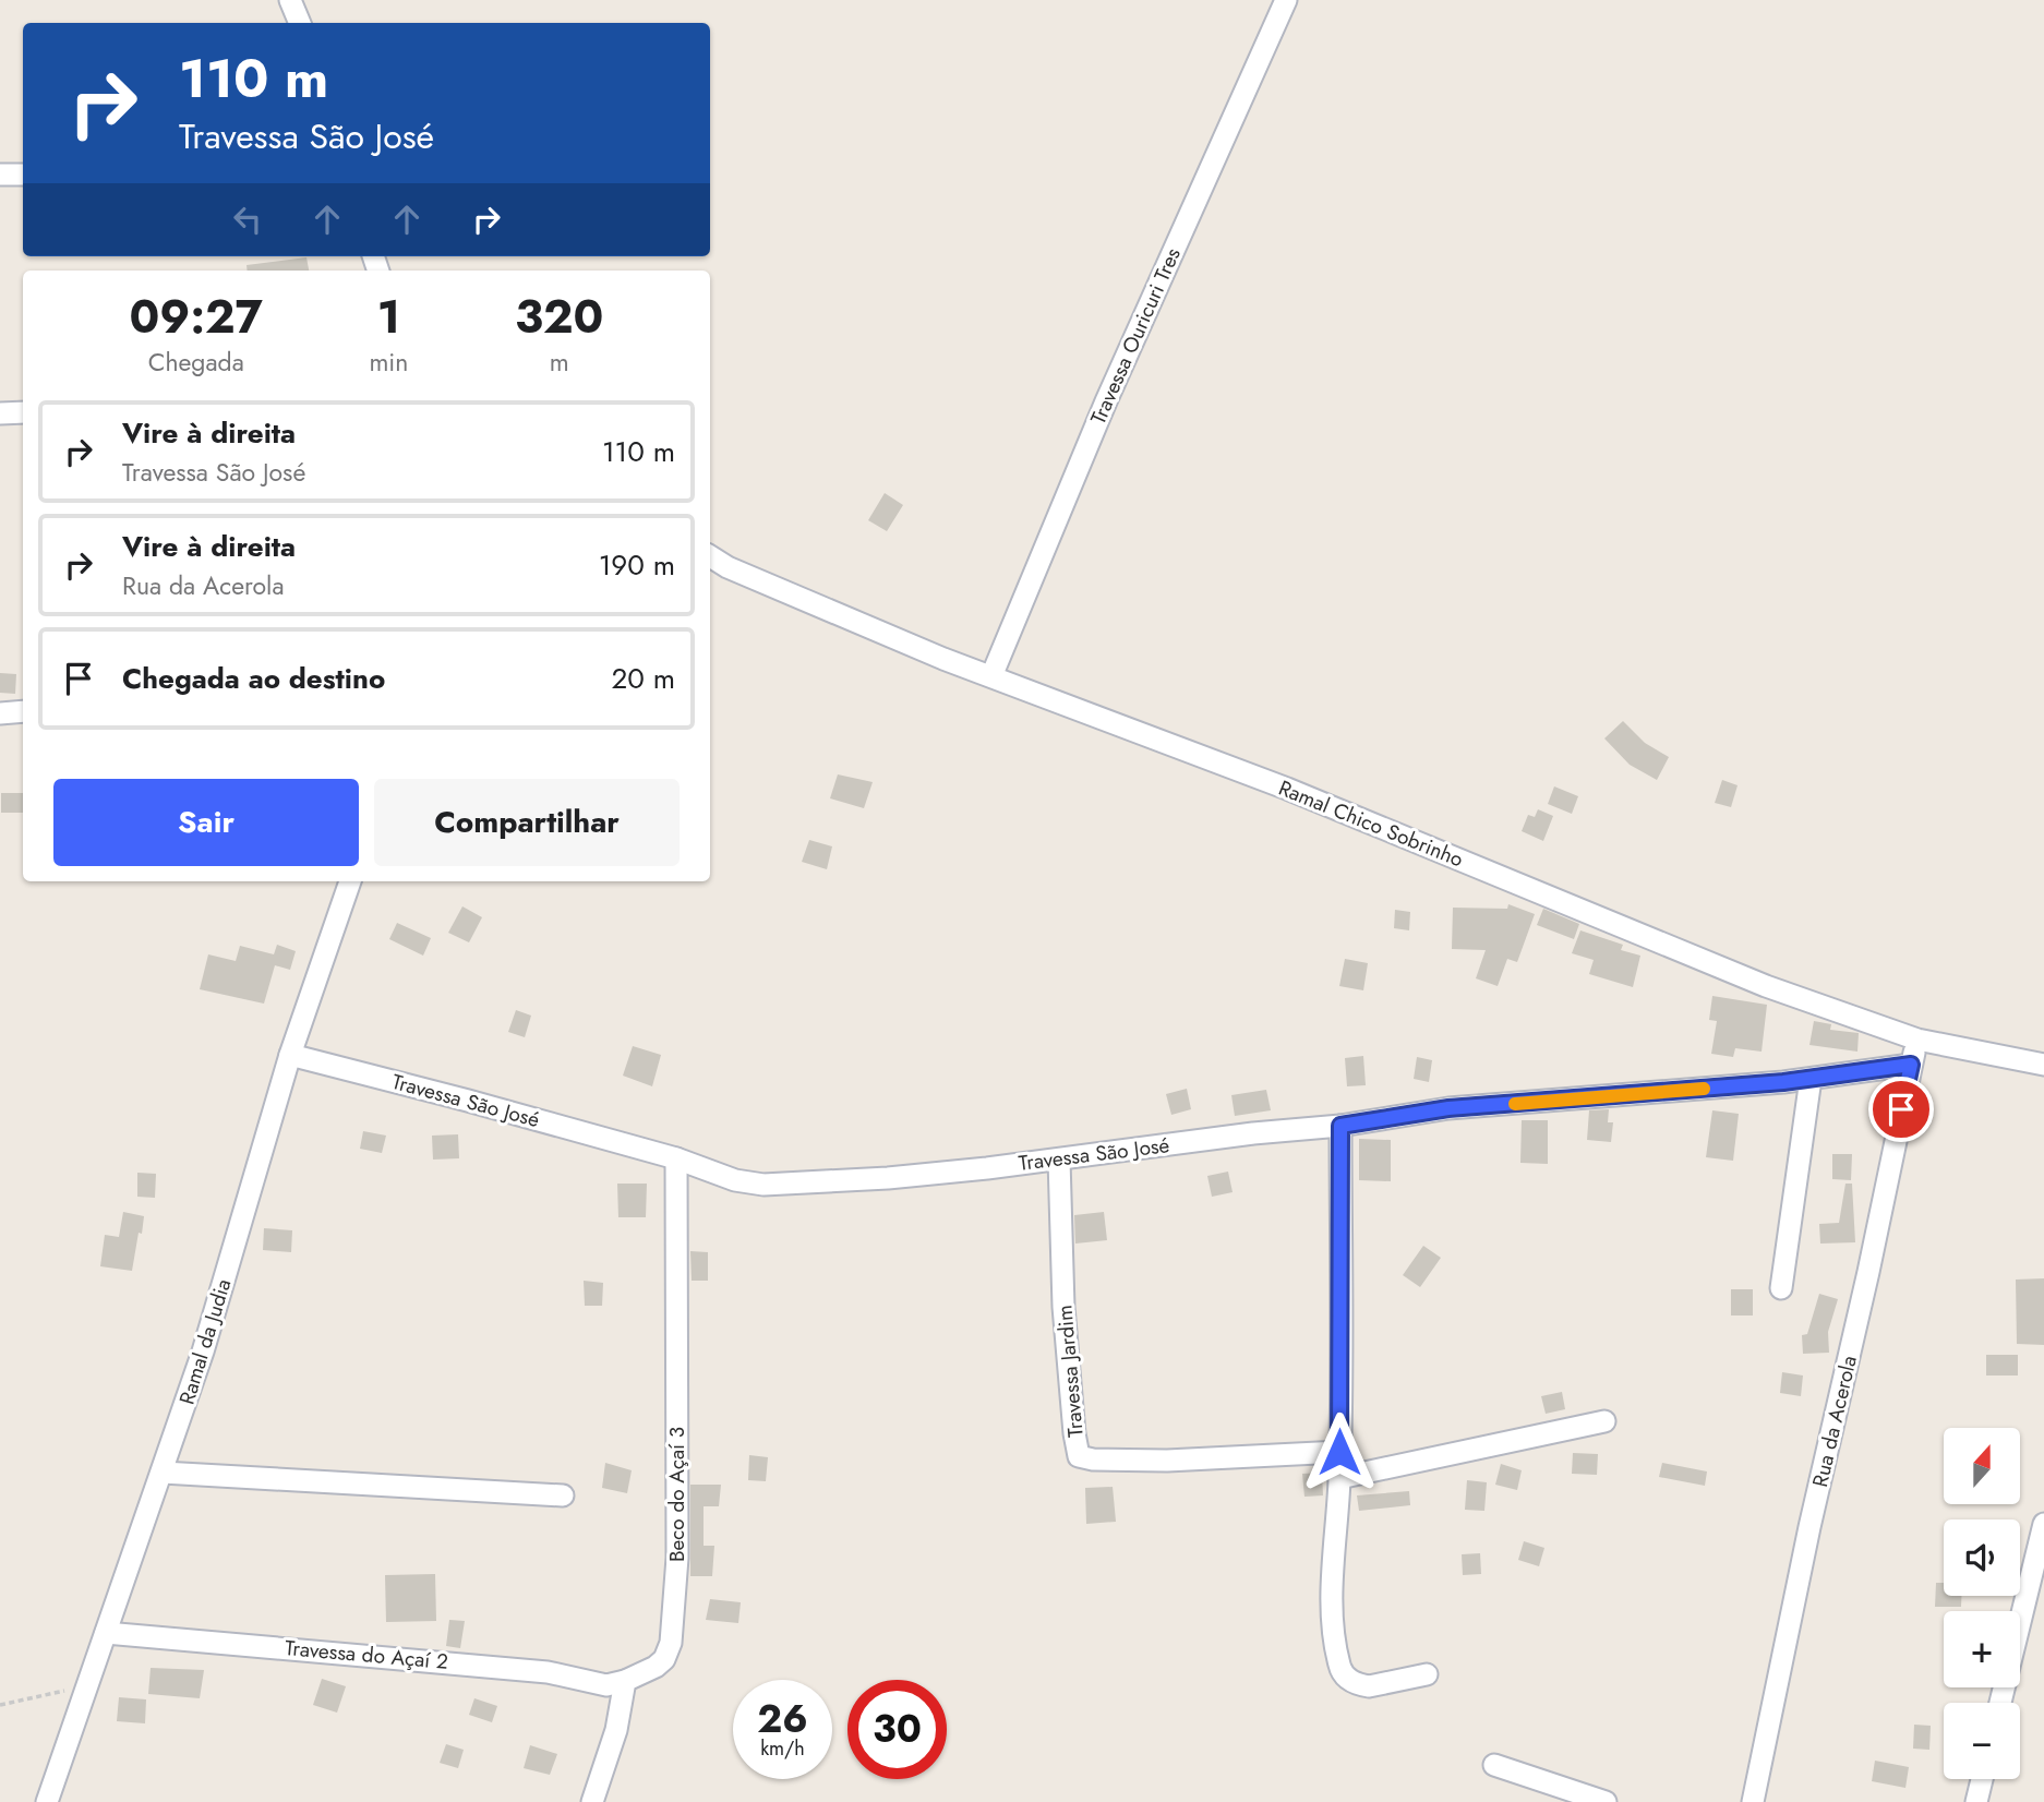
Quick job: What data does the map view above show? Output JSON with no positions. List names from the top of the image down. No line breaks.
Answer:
{"streets":{"street":["Travessa Ouricuri Tres","Ramal Chico Sobrinho","Travessa São José","Ramal da Judia","Travessa Jardim","Rua da Acerola","Beco do Açaí 3","Travessa do Açaí 2"]},"crossings":[["Travessa Ouricuri Tres","Ramal Chico Sobrinho"],["Ramal Chico Sobrinho","Rua da Acerola"],["Travessa São José","Ramal da Judia"],["Travessa São José","Travessa Jardim"],["Travessa São José","Rua da Acerola"],["Travessa São José","Beco do Açaí 3"],["Ramal da Judia","Travessa do Açaí 2"],["Beco do Açaí 3","Travessa do Açaí 2"]],"north":"top","page":{"turn":["110 m","Travessa São José"],"eta":["09:27","Chegada","1","min","320","m"],"list":[{"name":"Vire à direita","note":"Travessa São José","value":"110 m"},{"name":"Vire à direita","note":"Rua da Acerola","value":"190 m"},{"name":"Chegada ao destino","value":"20 m"}],"buttons":["Sair","Compartilhar"],"map_buttons":["+","−"],"speed":"26 km/h","limit":"30"}}
